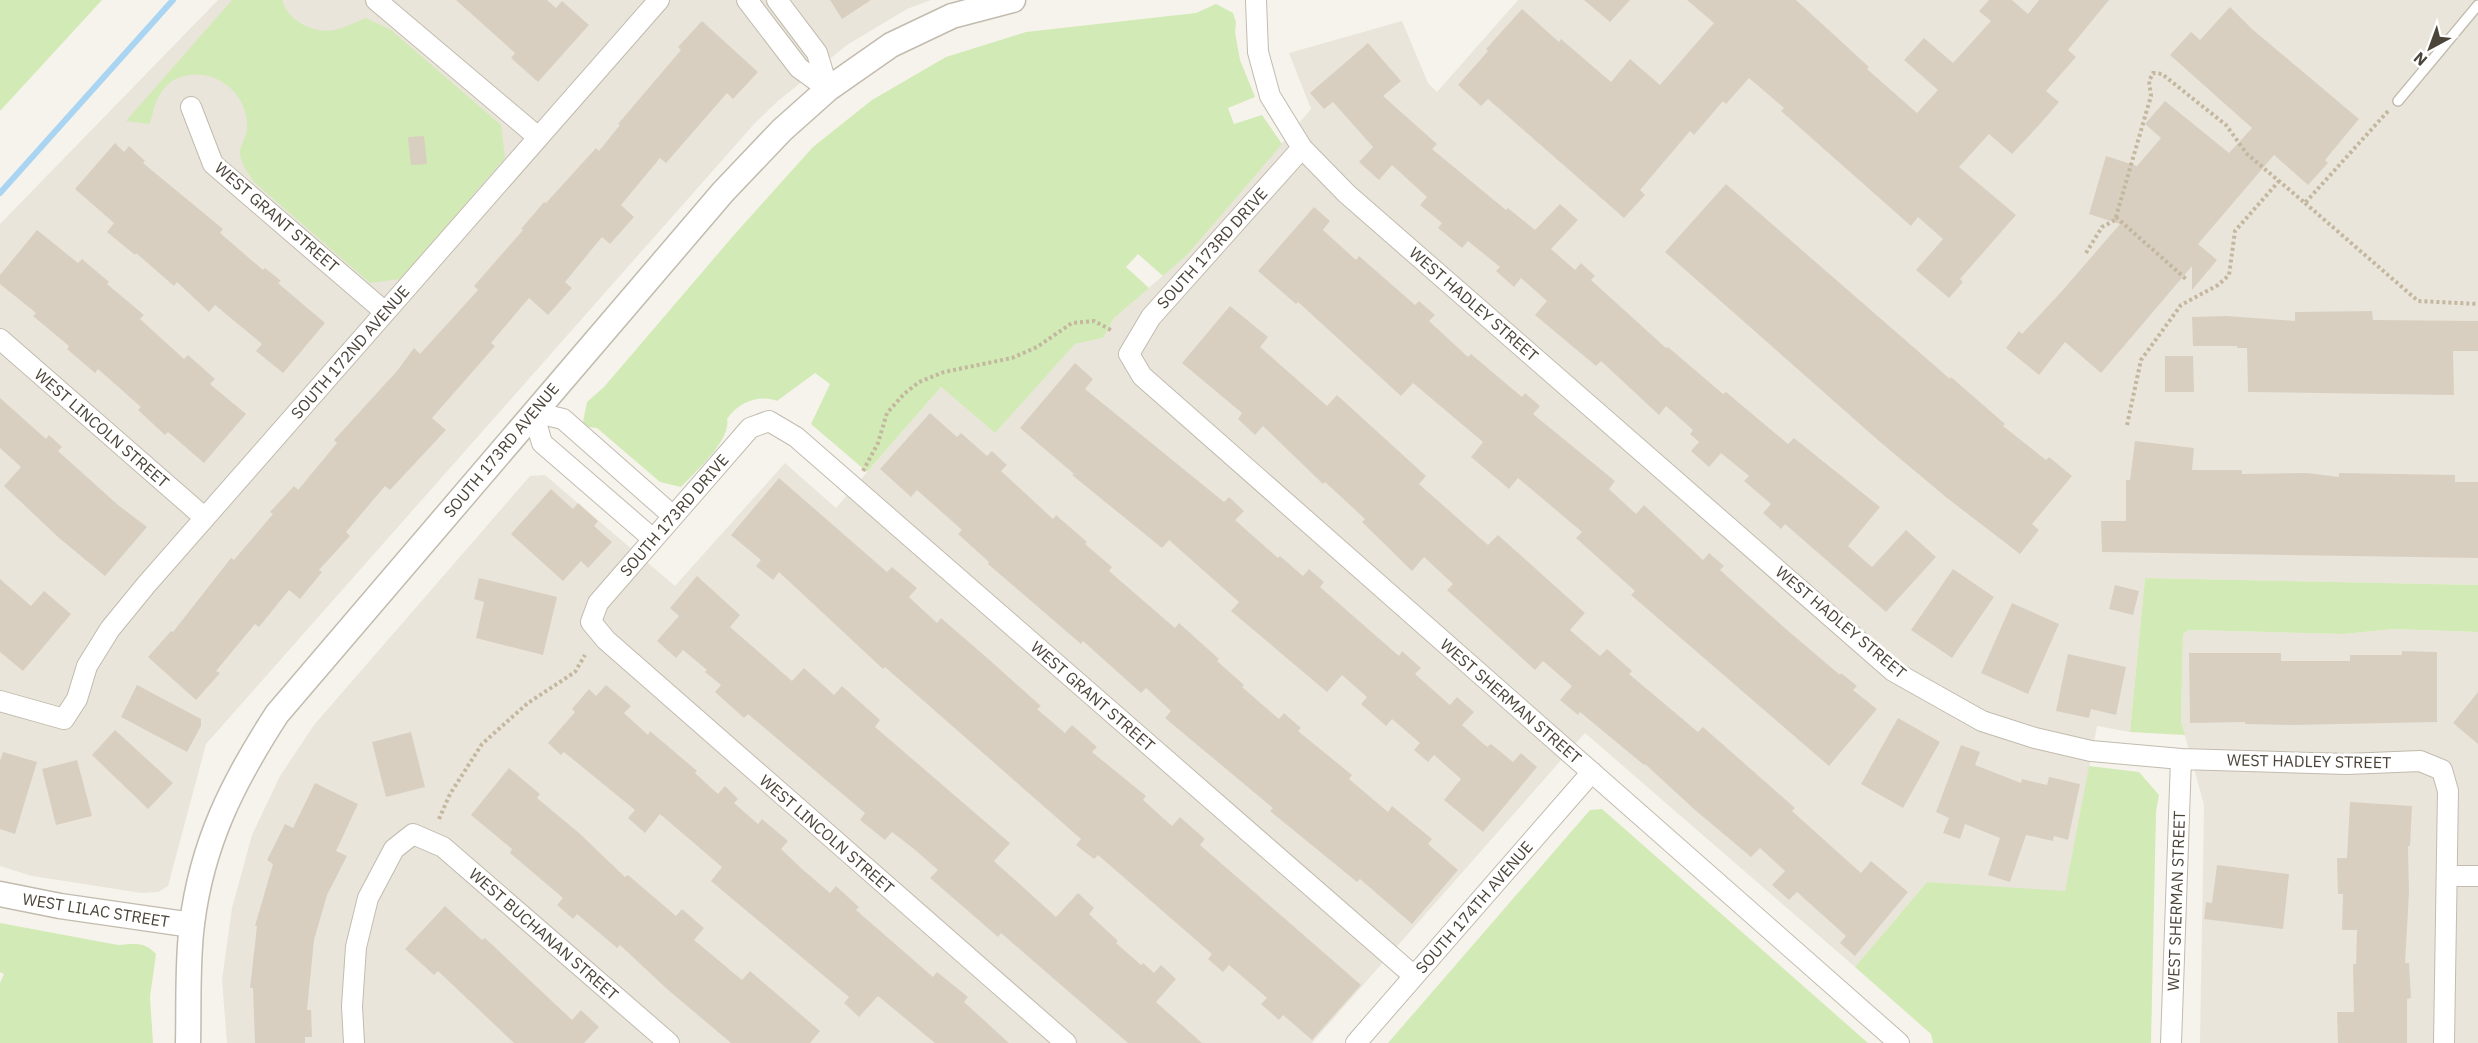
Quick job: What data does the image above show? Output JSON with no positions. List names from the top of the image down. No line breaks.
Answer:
{"streets":{"street":["WEST GRANT STREET","SOUTH 173RD DRIVE","WEST HADLEY STREET","SOUTH 172ND AVENUE","WEST LINCOLN STREET","SOUTH 173RD AVENUE","WEST SHERMAN STREET","SOUTH 174TH AVENUE","WEST LILAC STREET","WEST BUCHANAN STREET"]},"crossings":[["WEST GRANT STREET","SOUTH 173RD DRIVE"],["WEST GRANT STREET","SOUTH 172ND AVENUE"],["WEST GRANT STREET","SOUTH 174TH AVENUE"],["SOUTH 173RD DRIVE","WEST HADLEY STREET"],["SOUTH 173RD DRIVE","WEST LINCOLN STREET"],["SOUTH 173RD DRIVE","WEST SHERMAN STREET"],["WEST HADLEY STREET","WEST SHERMAN STREET"],["SOUTH 172ND AVENUE","WEST LINCOLN STREET"],["SOUTH 173RD AVENUE","WEST LILAC STREET"],["WEST SHERMAN STREET","SOUTH 174TH AVENUE"]],"north":"bottom left"}
